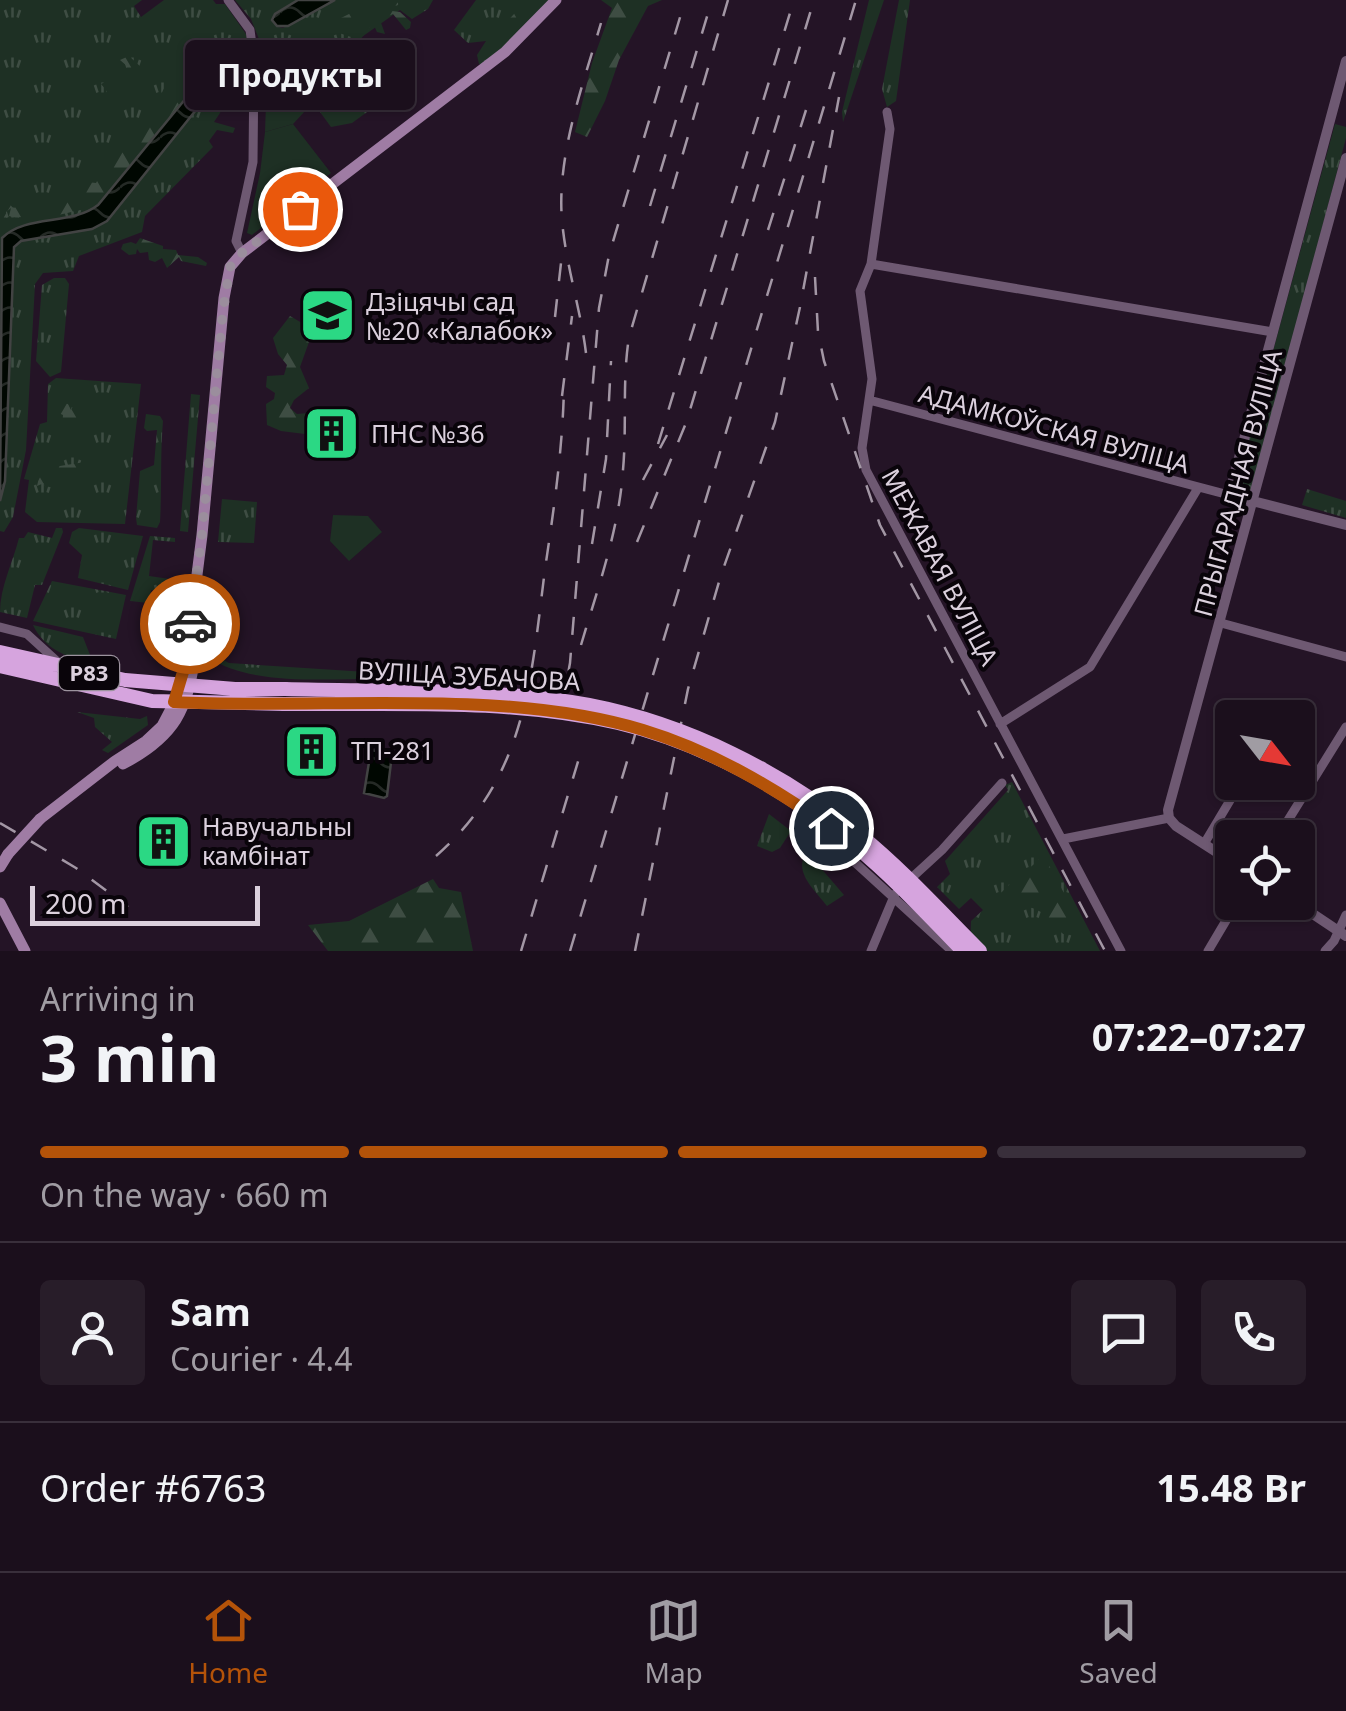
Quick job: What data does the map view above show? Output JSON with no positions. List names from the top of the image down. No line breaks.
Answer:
{"streets":{"highway":["Р83","ВУЛІЦА ЗУБАЧОВА"],"street":["АДАМКОЎСКАЯ ВУЛІЦА","ПРЫГАРАДНАЯ ВУЛІЦА","МЕЖАВАЯ ВУЛІЦА"]},"crossings":[["АДАМКОЎСКАЯ ВУЛІЦА","ПРЫГАРАДНАЯ ВУЛІЦА"],["АДАМКОЎСКАЯ ВУЛІЦА","МЕЖАВАЯ ВУЛІЦА"]],"places":{"other":["Продукты"],"school or university":["Дзіцячы сад №20 «Калабок»"],"building":["ПНС №36","ТП-281","Навучальны камбінат"]},"scale_bar":"200 m","north":"bottom right","page":{"bubble":"Продукты","scale":"200 m","heading":["3 min","Arriving in","07:22–07:27"],"panel":["Sam","Courier · 4.4","Order #6763","15.48 Br"],"bar":"On the way · 660 m","tabs":["Home","Map","Saved"]}}
